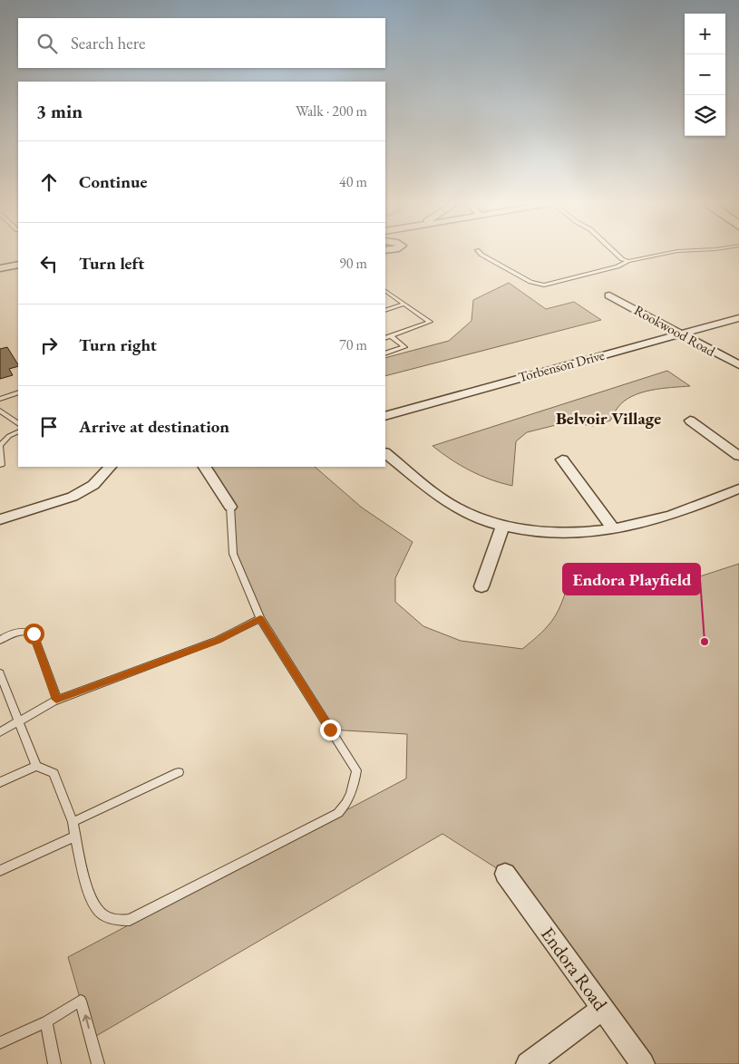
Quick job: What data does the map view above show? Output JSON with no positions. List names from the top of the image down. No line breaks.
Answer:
{"streets":{"street":["Rookwood Road","Torbenson Drive","Endora Road"]},"crossings":[["Rookwood Road","Torbenson Drive"]],"districts":["Belvoir Village"],"places":["Endora Playfield"],"page":{"map_buttons":["+","−"],"search":"Search here","heading":["3 min","Walk · 200 m"],"list":[["Continue","40 m"],["Turn left","90 m"],["Turn right","70 m"],"Arrive at destination"]}}
